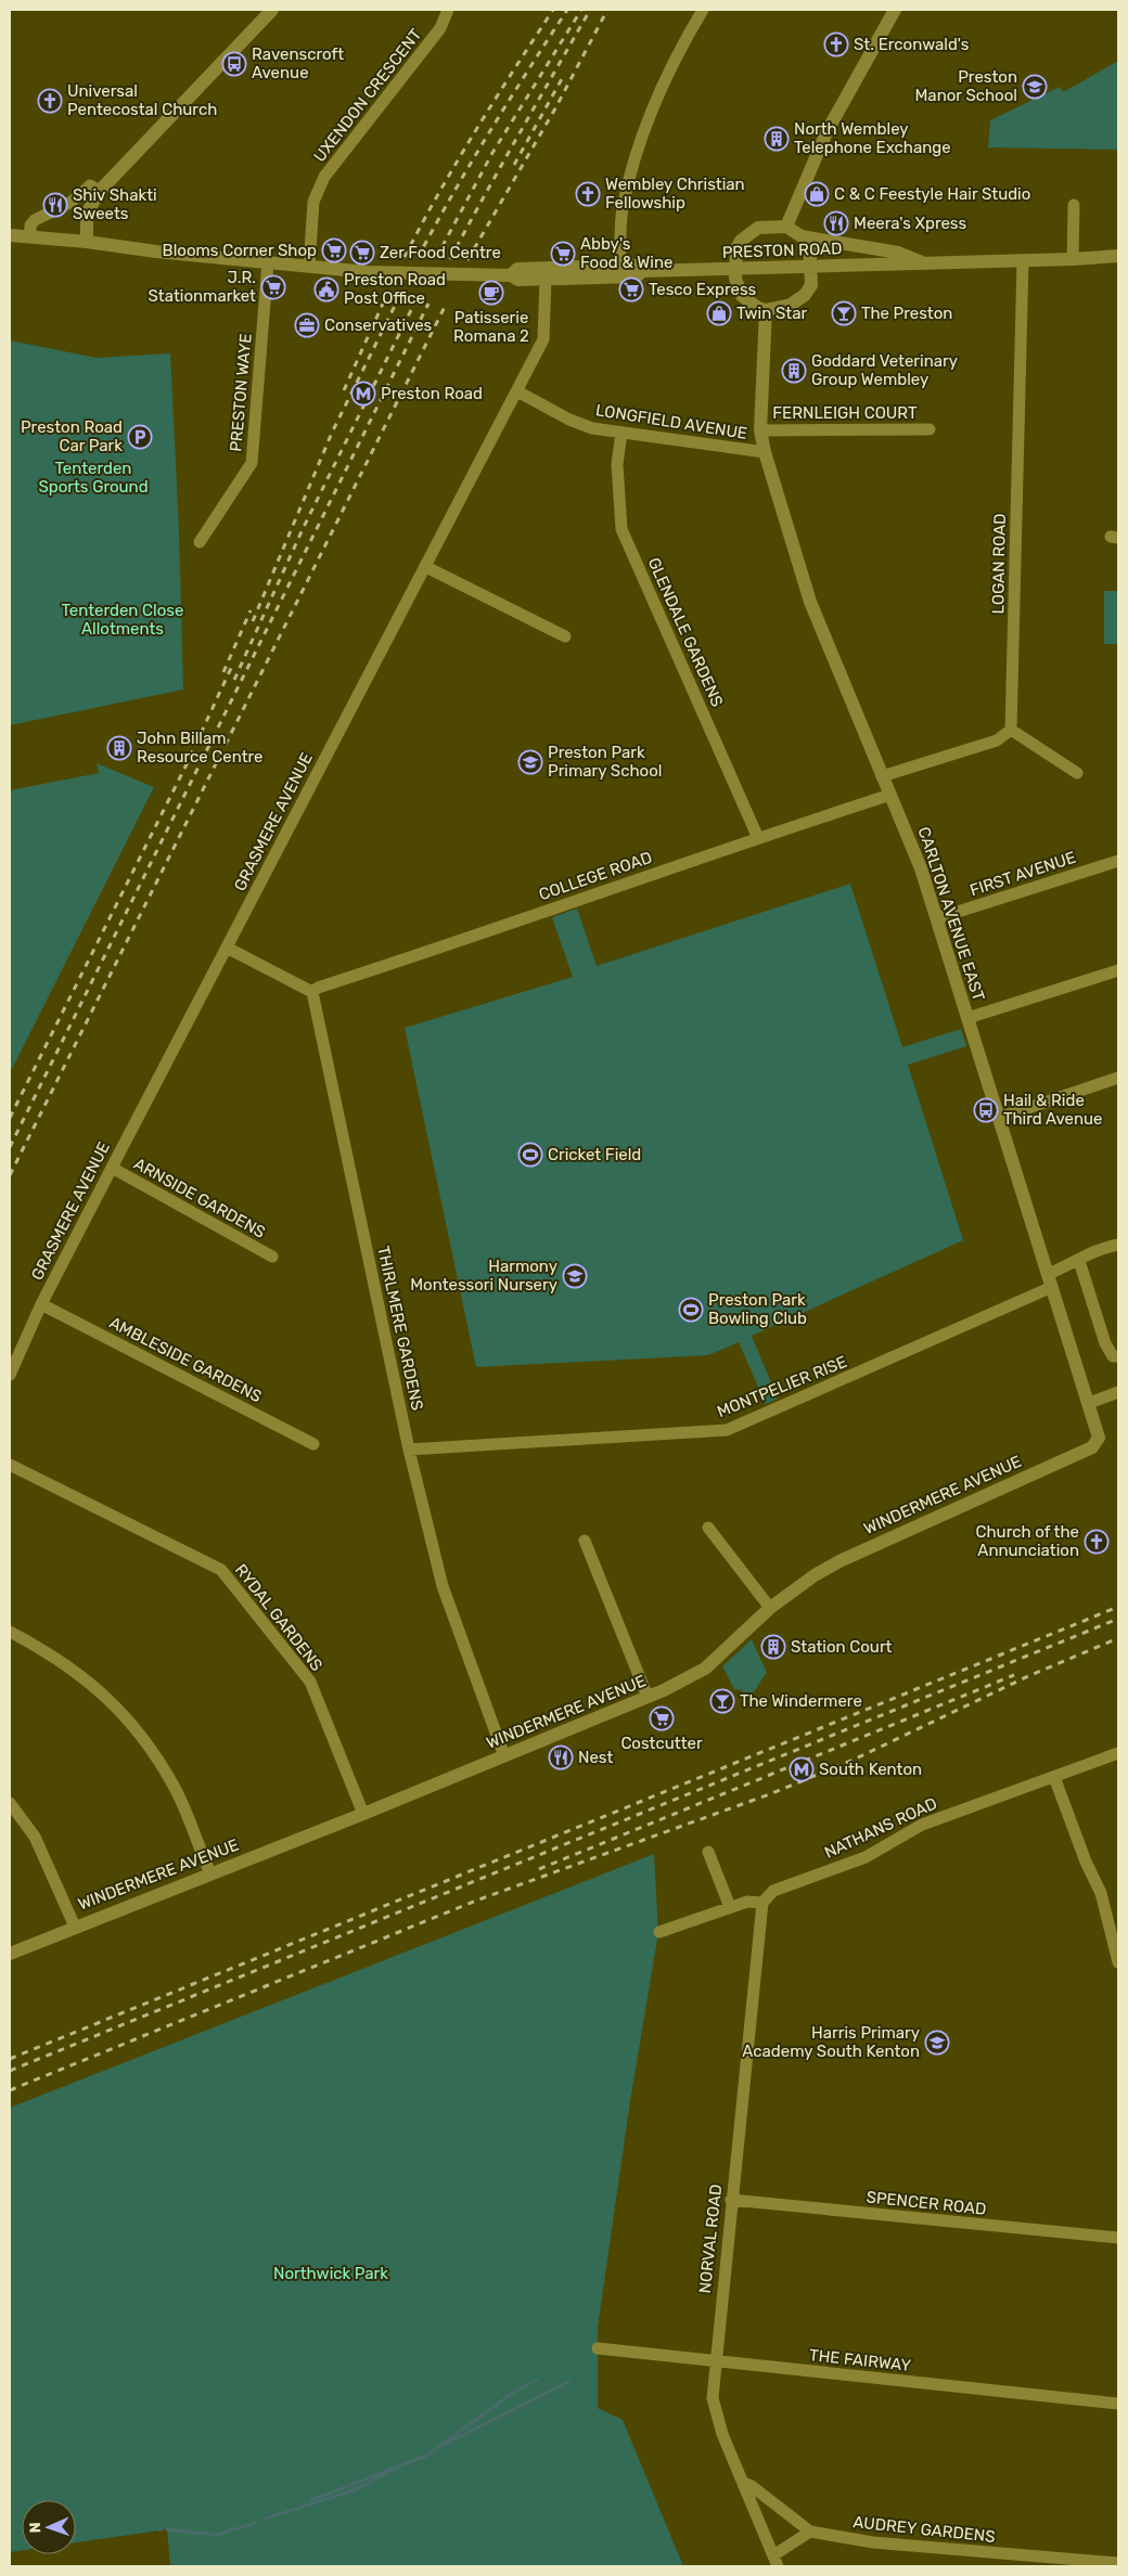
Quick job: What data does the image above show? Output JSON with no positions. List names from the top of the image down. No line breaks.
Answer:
{"streets":{"street":["UXENDON CRESCENT","PRESTON ROAD","PRESTON WAYE","FERNLEIGH COURT","LONGFIELD AVENUE","LOGAN ROAD","GLENDALE GARDENS","GRASMERE AVENUE","FIRST AVENUE","COLLEGE ROAD","CARLTON AVENUE EAST","ARNSIDE GARDENS","THIRLMERE GARDENS","AMBLESIDE GARDENS","MONTPELIER RISE","WINDERMERE AVENUE","RYDAL GARDENS","NATHANS ROAD","SPENCER ROAD","NORVAL ROAD","THE FAIRWAY","AUDREY GARDENS"]},"crossings":[["UXENDON CRESCENT","PRESTON ROAD"],["PRESTON ROAD","PRESTON WAYE"],["PRESTON ROAD","LOGAN ROAD"],["PRESTON ROAD","GRASMERE AVENUE"],["FERNLEIGH COURT","CARLTON AVENUE EAST"],["LONGFIELD AVENUE","GLENDALE GARDENS"],["LONGFIELD AVENUE","GRASMERE AVENUE"],["LONGFIELD AVENUE","CARLTON AVENUE EAST"],["GLENDALE GARDENS","COLLEGE ROAD"],["GRASMERE AVENUE","ARNSIDE GARDENS"],["GRASMERE AVENUE","AMBLESIDE GARDENS"],["FIRST AVENUE","CARLTON AVENUE EAST"],["COLLEGE ROAD","CARLTON AVENUE EAST"],["COLLEGE ROAD","THIRLMERE GARDENS"],["CARLTON AVENUE EAST","MONTPELIER RISE"],["CARLTON AVENUE EAST","WINDERMERE AVENUE"],["THIRLMERE GARDENS","MONTPELIER RISE"],["THIRLMERE GARDENS","WINDERMERE AVENUE"],["WINDERMERE AVENUE","RYDAL GARDENS"],["NATHANS ROAD","NORVAL ROAD"],["SPENCER ROAD","NORVAL ROAD"],["NORVAL ROAD","THE FAIRWAY"],["NORVAL ROAD","AUDREY GARDENS"]],"parks":["Tenterden Sports Ground","Tenterden Close Allotments","Northwick Park"],"places":{"church":["St. Erconwald's","Universal Pentecostal Church","Wembley Christian Fellowship","Church of the Annunciation"],"bus stop":["Ravenscroft Avenue","Hail & Ride Third Avenue"],"school or university":["Preston Manor School","Preston Park Primary School","Harmony Montessori Nursery","Harris Primary Academy South Kenton"],"building":["North Wembley Telephone Exchange","Goddard Veterinary Group Wembley","John Billam Resource Centre","Station Court"],"shop":["C & C Feestyle Hair Studio","Twin Star"],"restaurant":["Shiv Shakti Sweets","Meera's Xpress","Nest"],"supermarket":["Blooms Corner Shop","Zer Food Centre","Abby's Food & Wine","J.R. Stationmarket","Tesco Express","Costcutter"],"public building":["Preston Road Post Office"],"cafe":["Patisserie Romana 2"],"bar":["The Preston","The Windermere"],"office":["Conservatives"],"metro station":["Preston Road","South Kenton"],"parking":["Preston Road Car Park"],"sports":["Cricket Field","Preston Park Bowling Club"]},"north":"left"}
